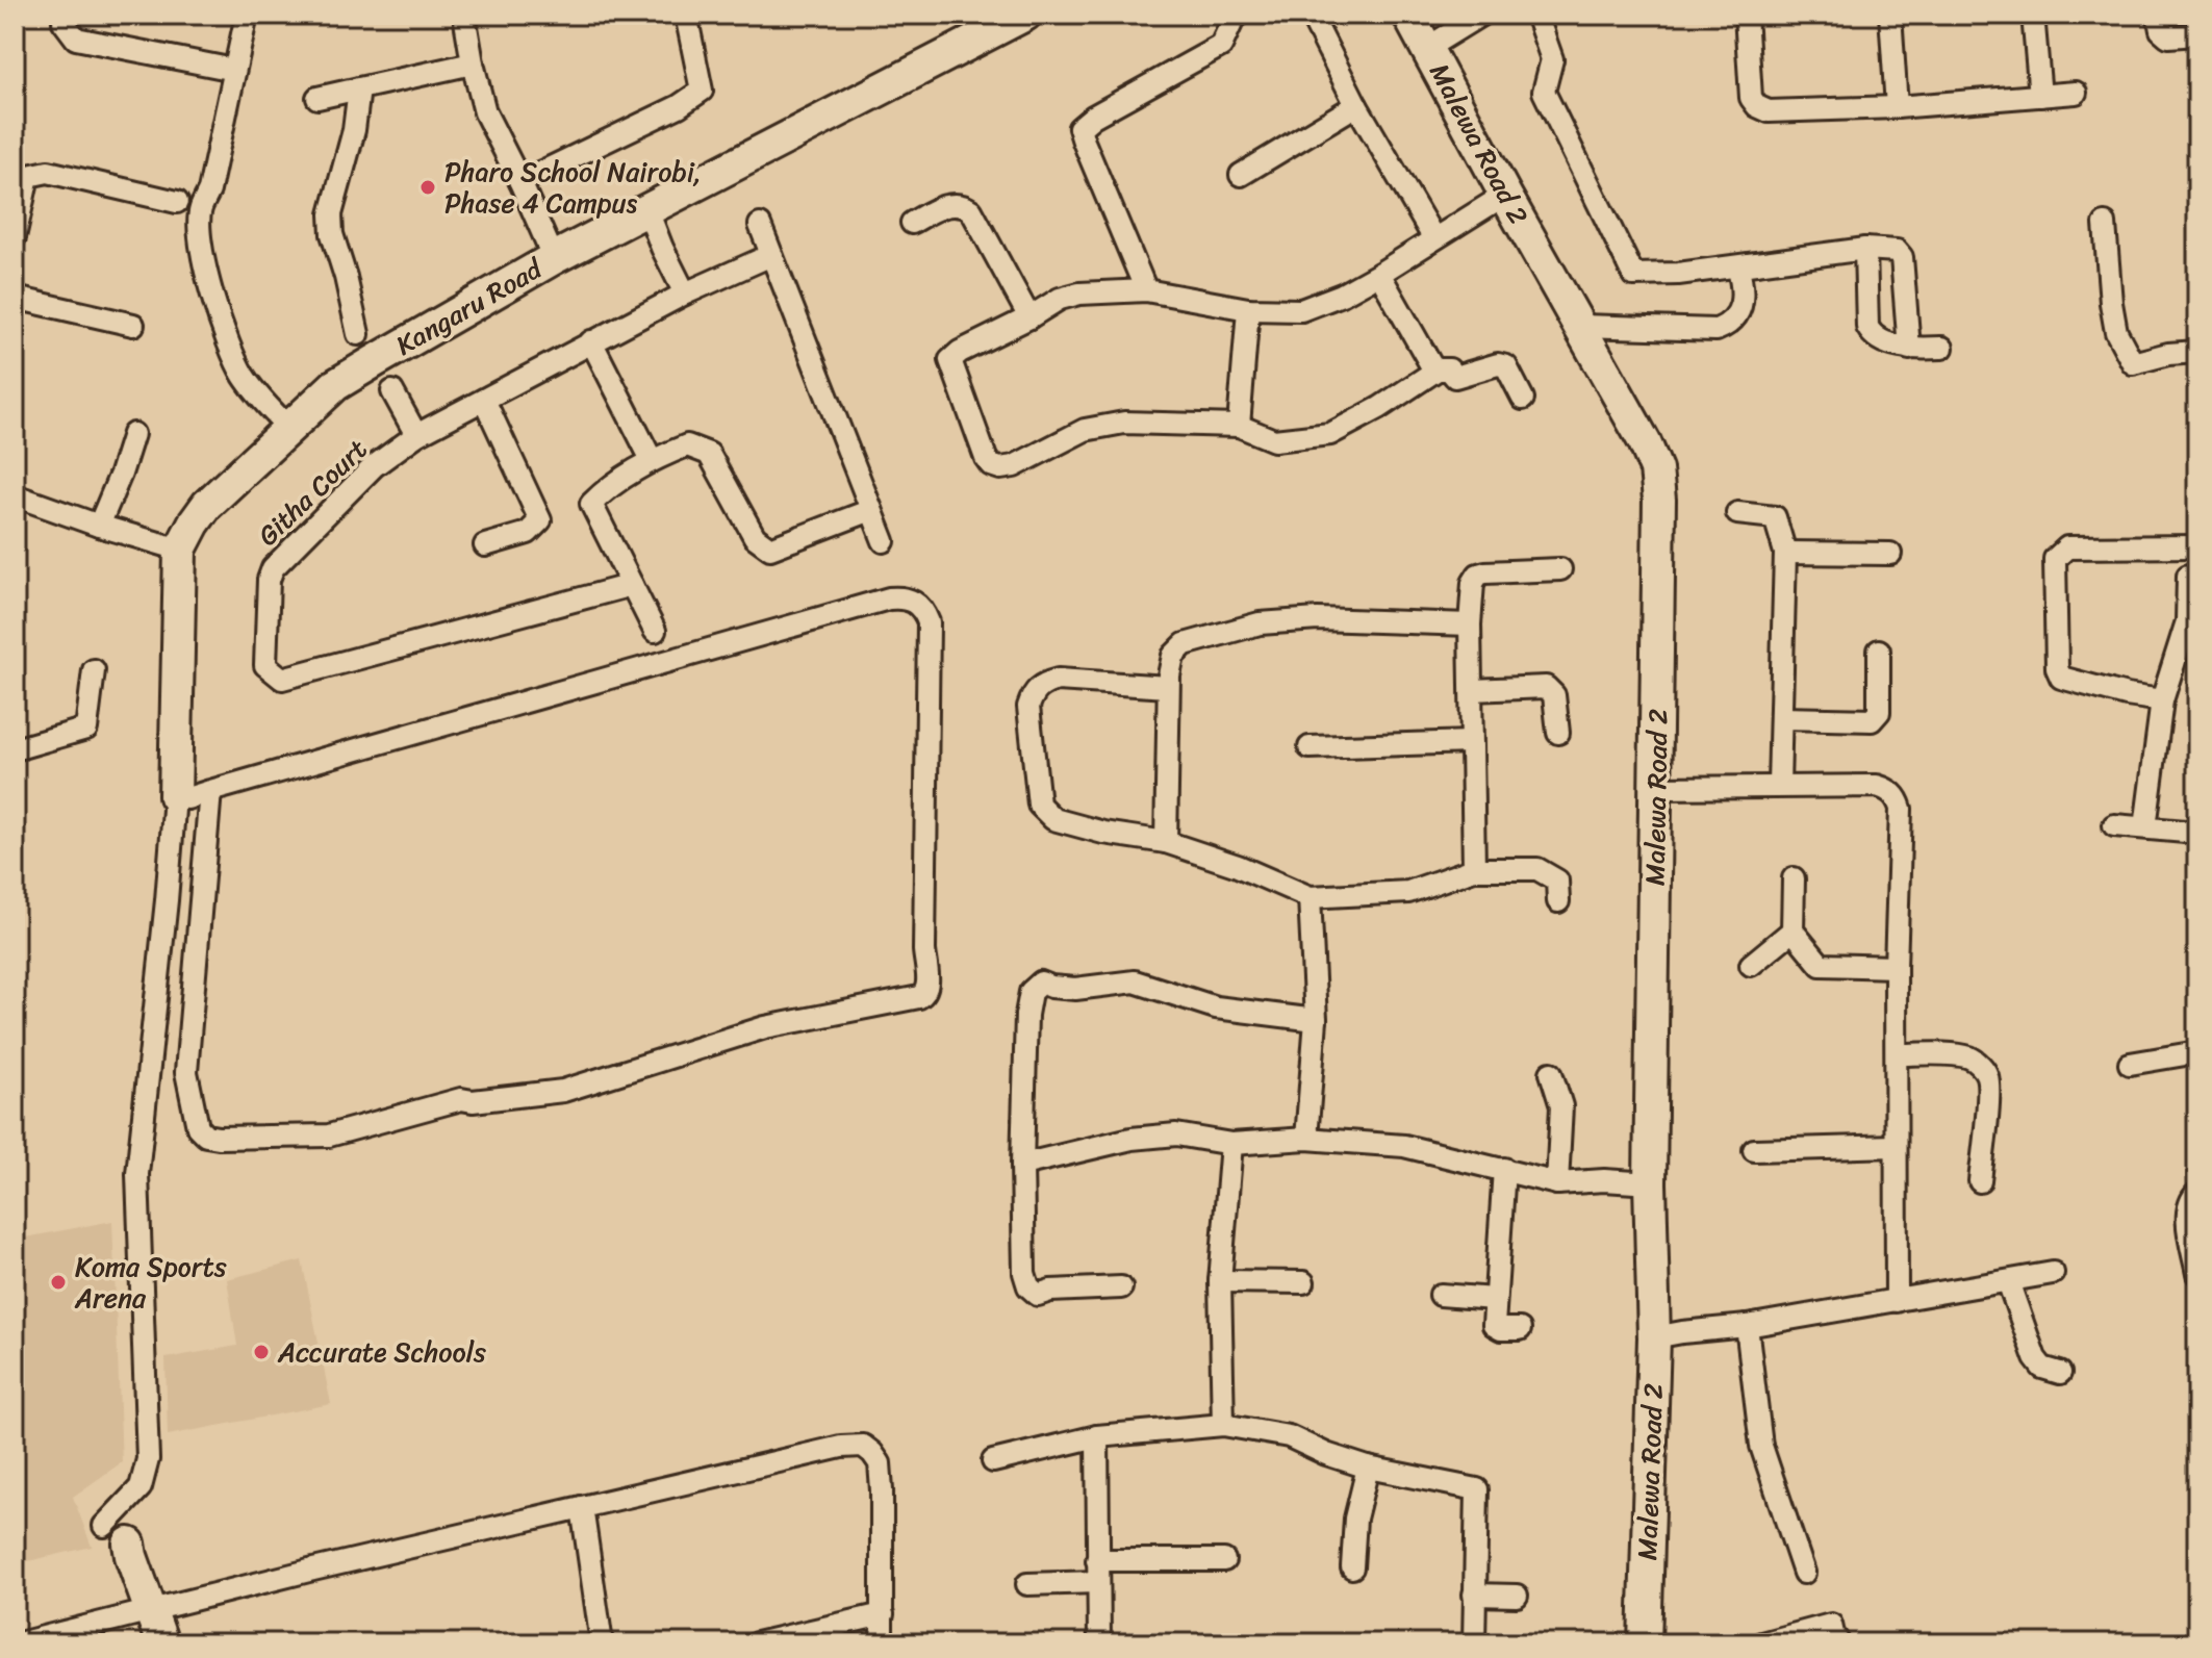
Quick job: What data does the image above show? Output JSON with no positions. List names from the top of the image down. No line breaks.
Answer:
{"streets":{"main road":["Malewa Road 2","Kangaru Road"],"street":["Githa Court"]},"places":["Pharo School Nairobi, Phase 4 Campus","Koma Sports Arena","Accurate Schools"]}
